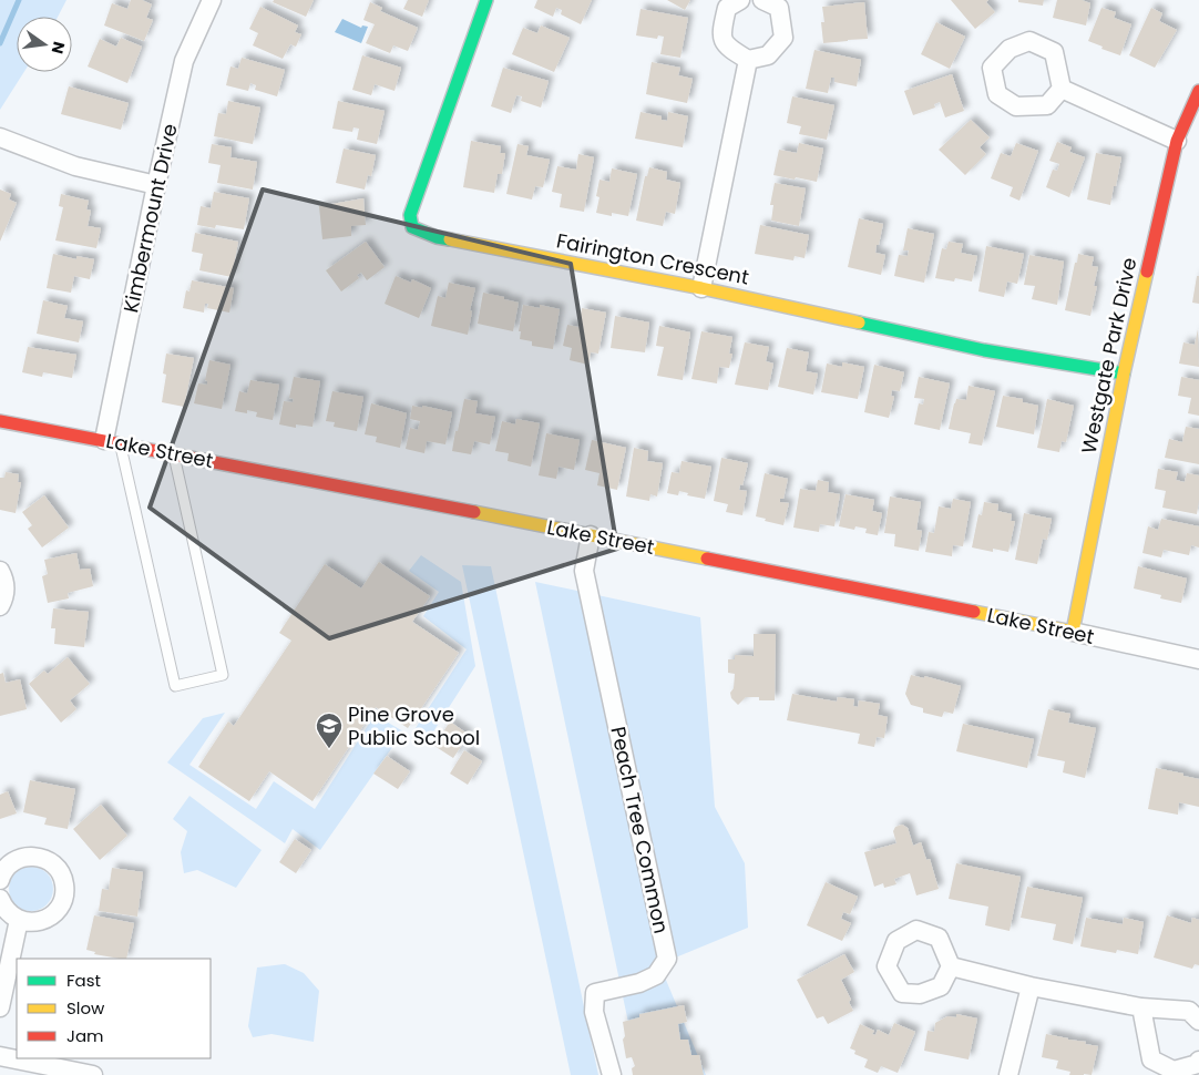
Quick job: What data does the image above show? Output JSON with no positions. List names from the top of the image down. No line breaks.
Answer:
{"streets":{"street":["Kimbermount Drive","Fairington Crescent","Westgate Park Drive","Lake Street","Peach Tree Common"]},"crossings":[["Kimbermount Drive","Lake Street"],["Fairington Crescent","Westgate Park Drive"],["Westgate Park Drive","Lake Street"],["Lake Street","Peach Tree Common"]],"places":{"school or university":["Pine Grove Public School"]},"legend":["Fast","Slow","Jam"],"north":"right"}
